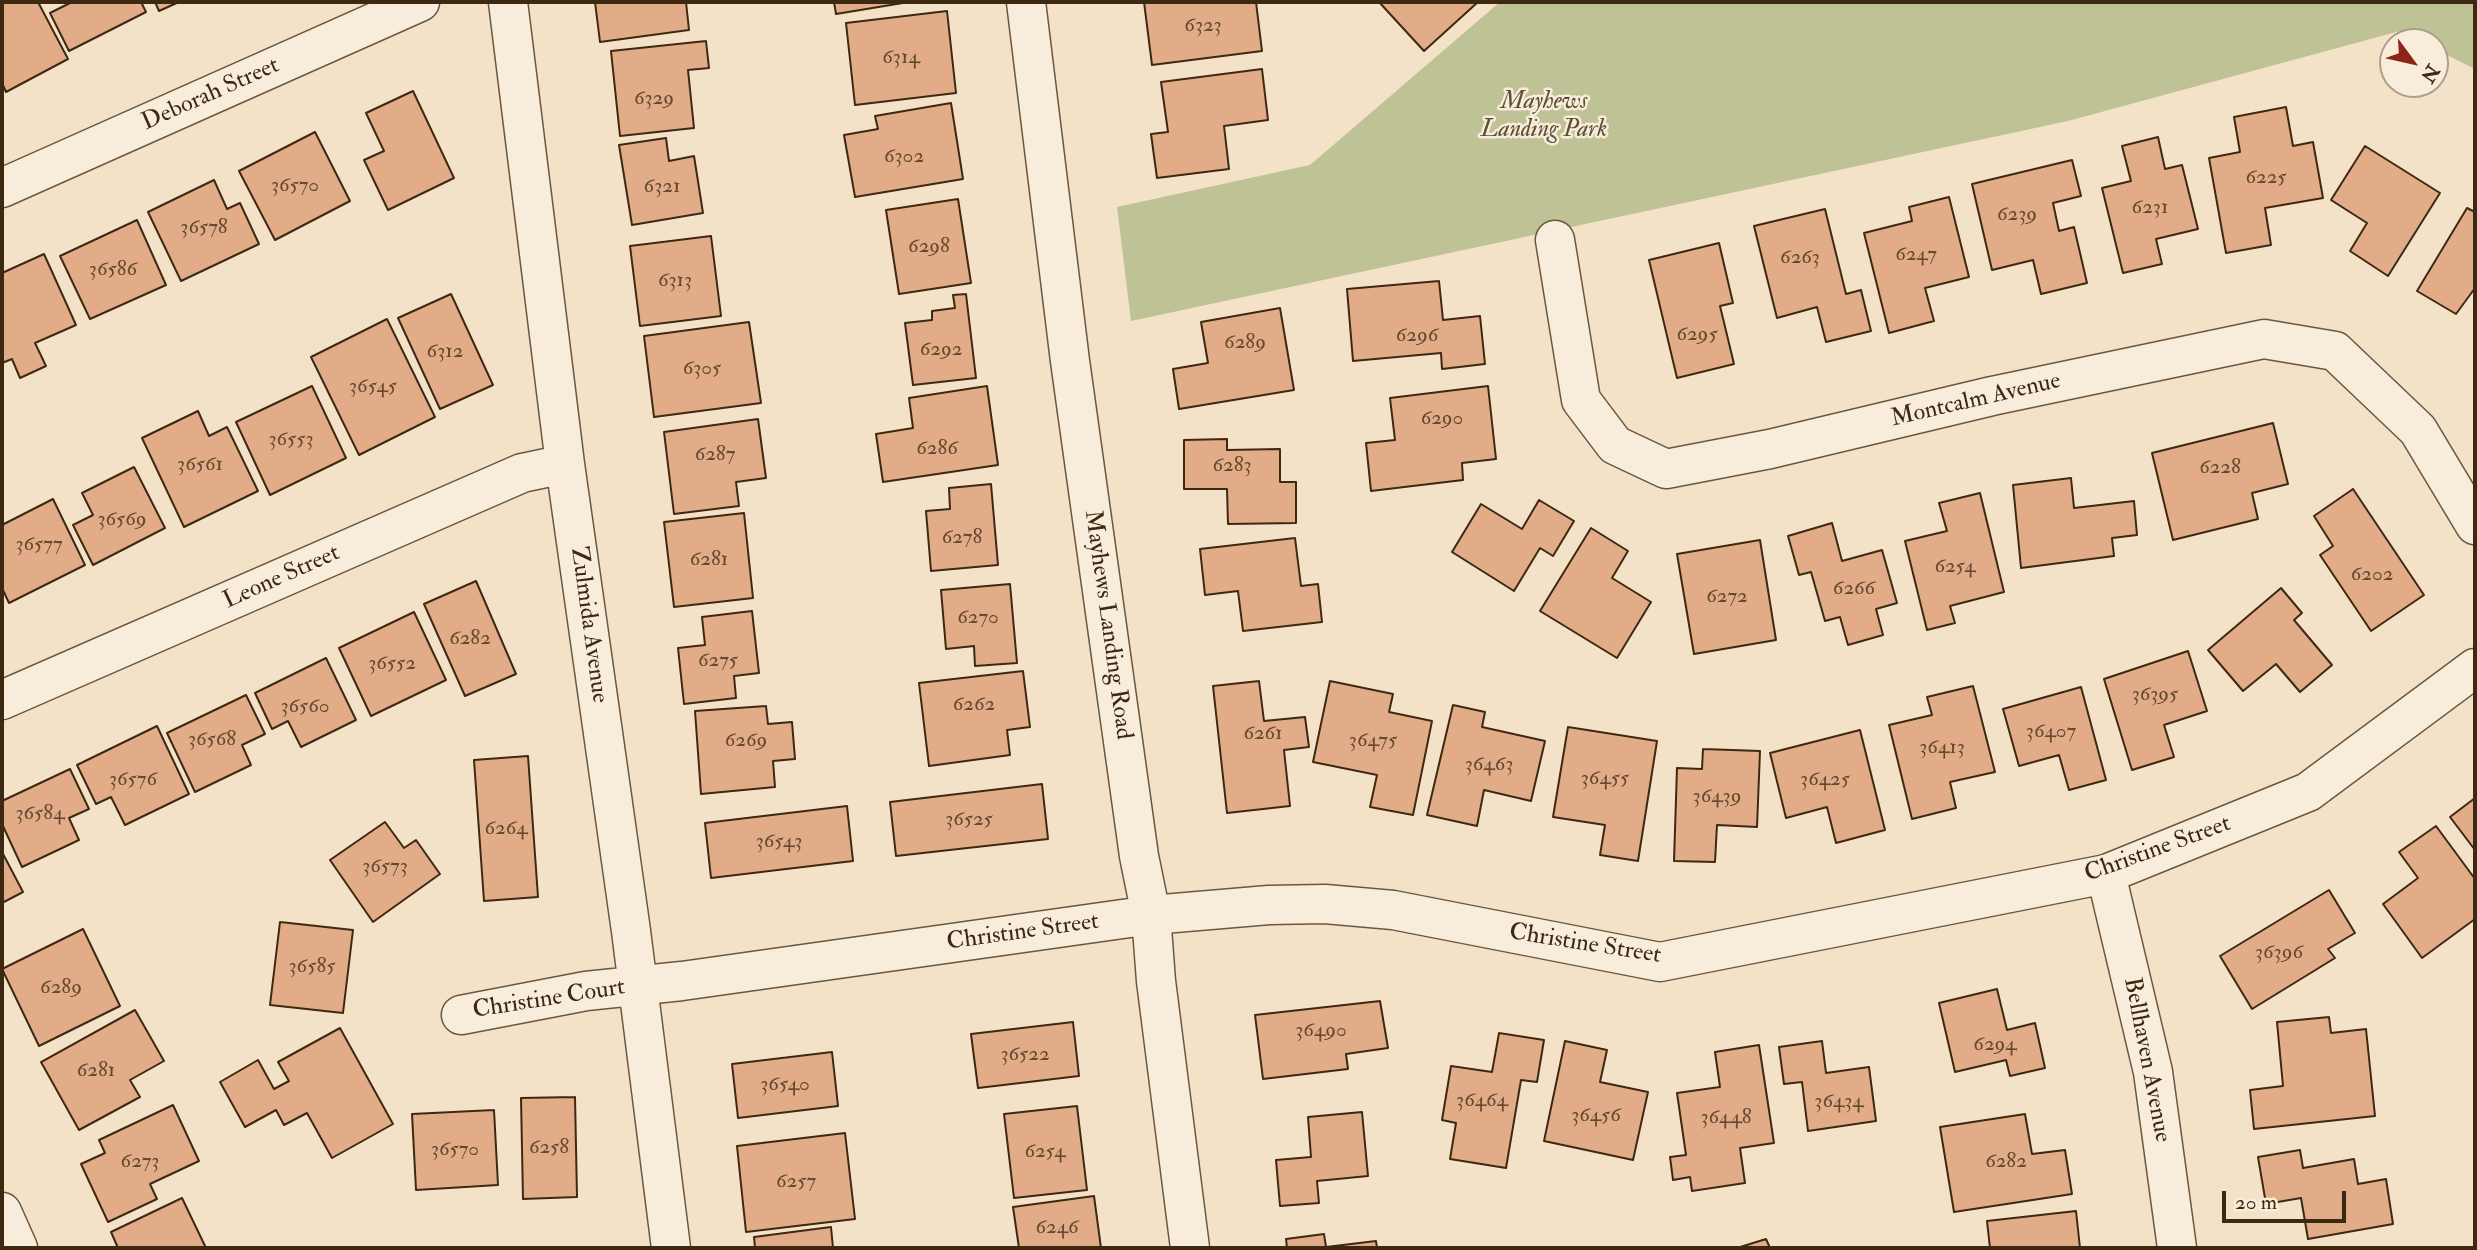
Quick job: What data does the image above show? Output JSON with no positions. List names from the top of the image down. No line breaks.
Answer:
{"streets":{"street":["Deborah Street","Montcalm Avenue","Leone Street","Zulmida Avenue","Mayhews Landing Road","Christine Street","Christine Court","Bellhaven Avenue"]},"crossings":[["Leone Street","Zulmida Avenue"],["Zulmida Avenue","Christine Street"],["Zulmida Avenue","Christine Court"],["Mayhews Landing Road","Christine Street"],["Christine Street","Christine Court"],["Christine Street","Bellhaven Avenue"]],"parks":["Mayhews Landing Park"],"house_numbers":["6323","6314","6329","6302","6225","36570","6321","6231","6239","36578","6298","6247","6263","36586","6313","6295","6296","6289","6292","6312","6305","36545","6290","36553","6286","6287","36561","6283","6228","36569","6278","36577","6281","6254","6202","6266","6272","6270","6282","6275","36552","36395","6262","36560","36407","6261","36568","6269","36475","36413","36463","36455","36576","36425","36439","36584","36525","6264","36543","36573","36396","36585","6289","36490","6294","36522","6281","36540","36464","36434","36456","36448","6258","36570","6254","6273","6282","6257","6246"],"scale_bar":"20 m","north":"bottom right"}
